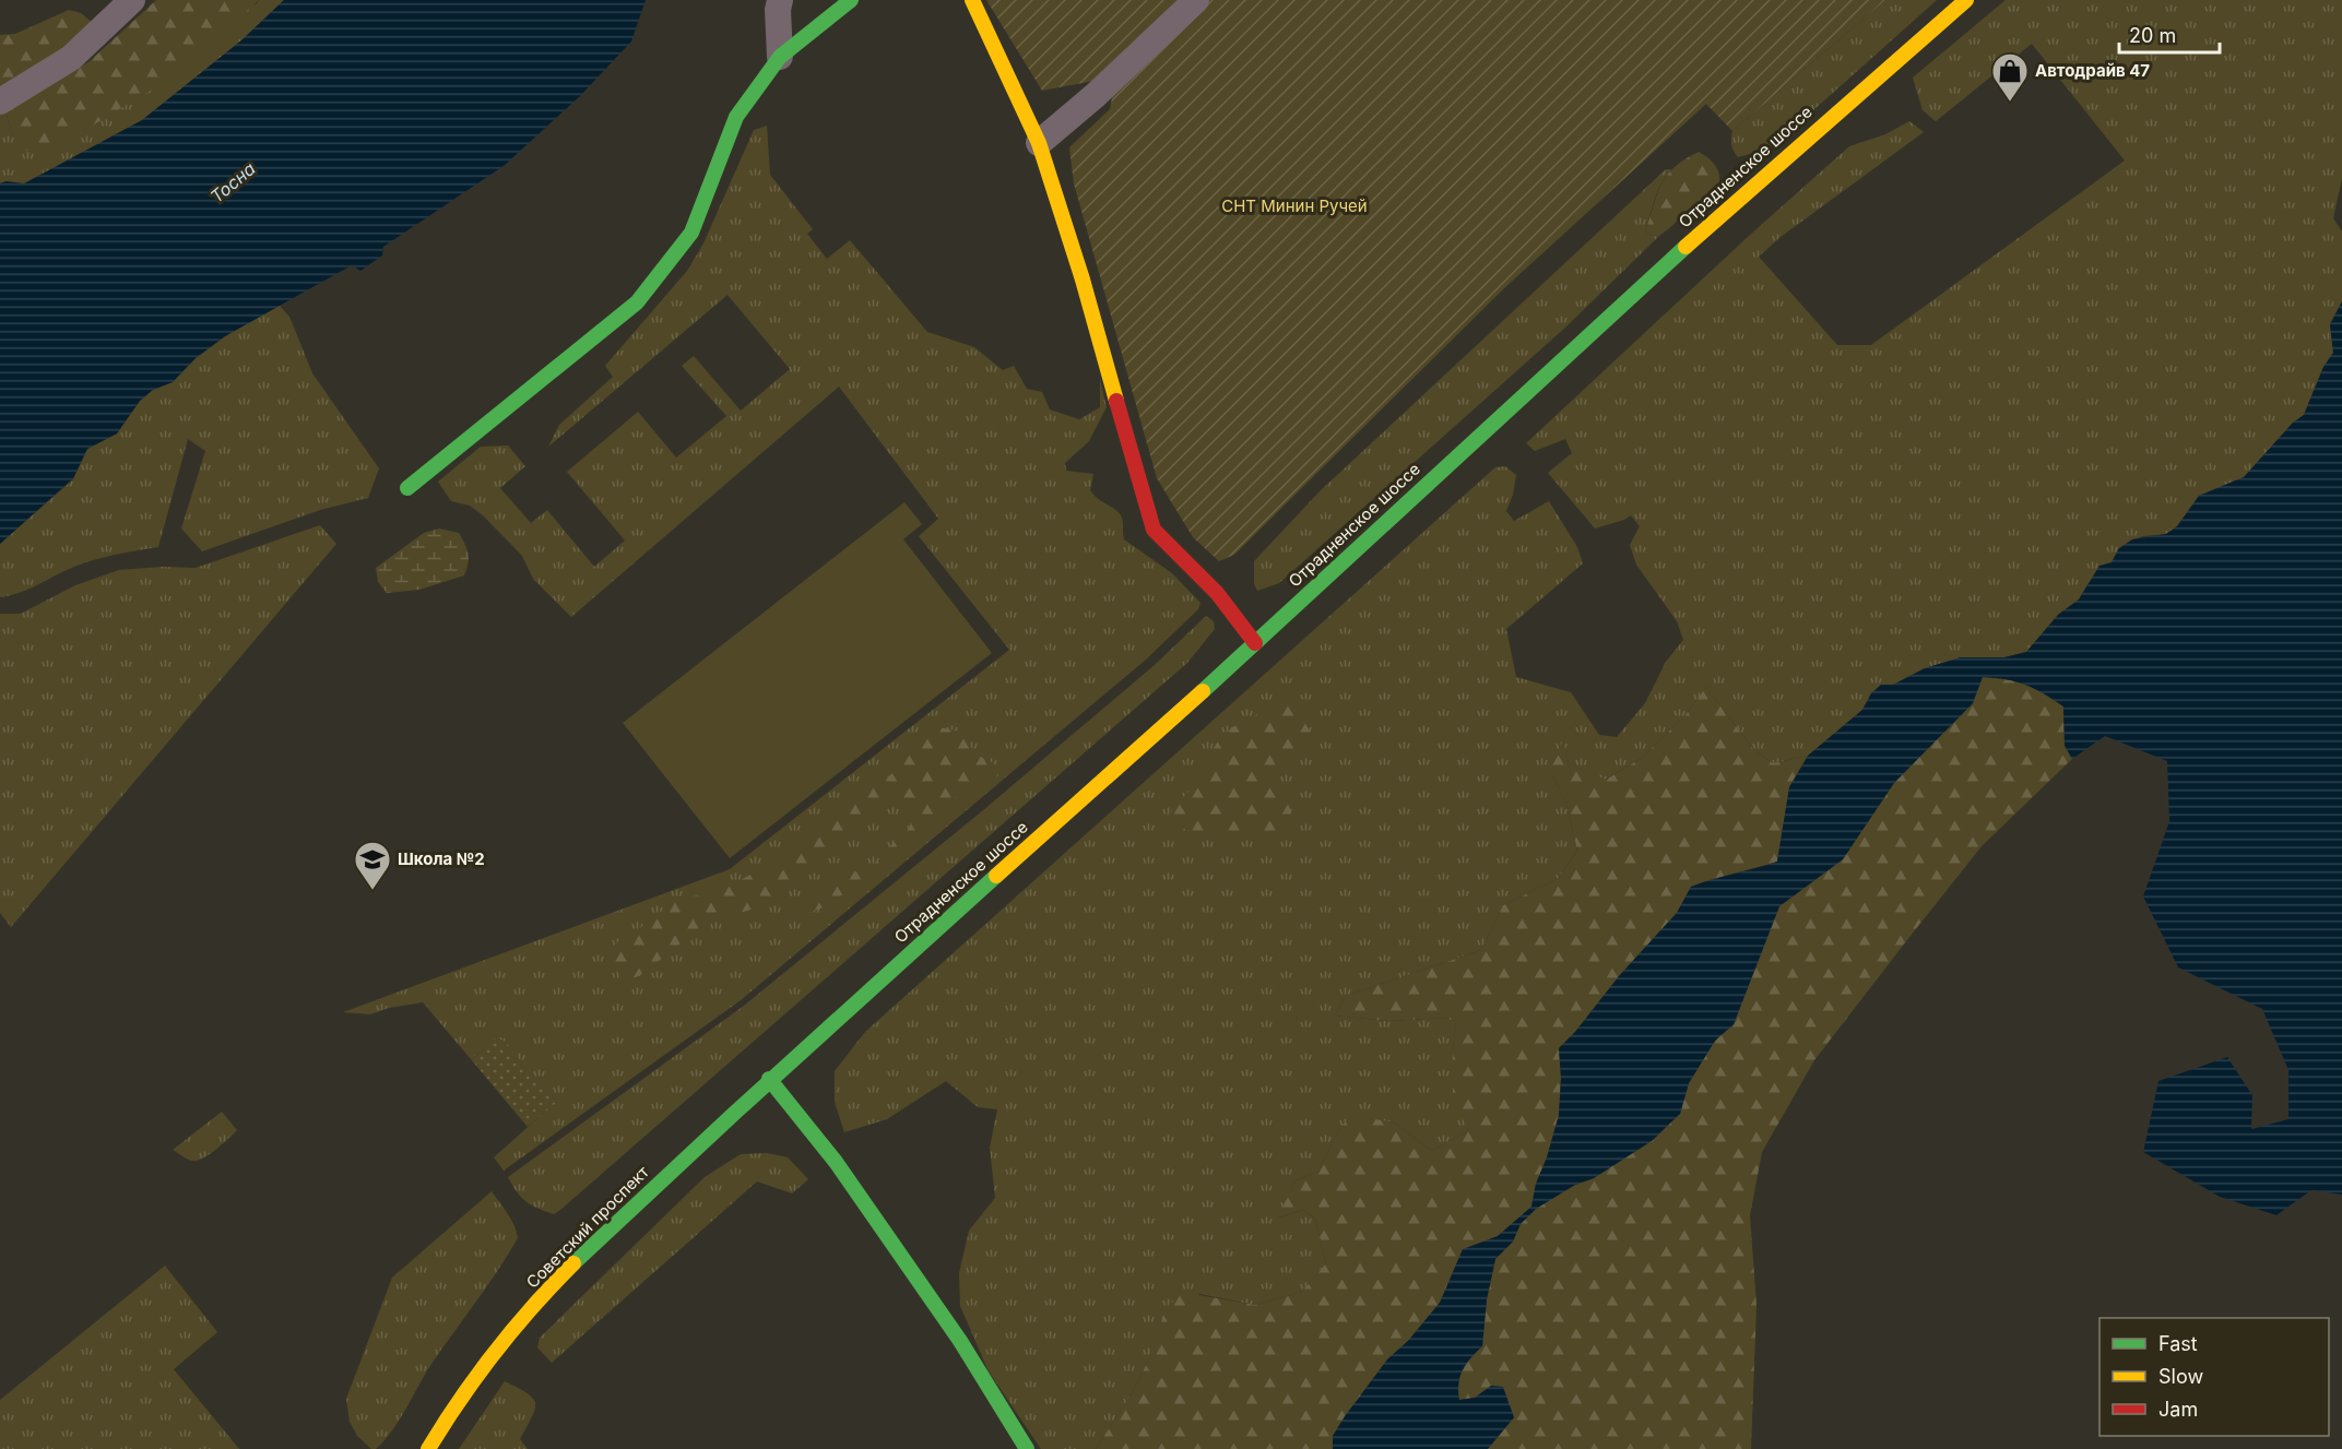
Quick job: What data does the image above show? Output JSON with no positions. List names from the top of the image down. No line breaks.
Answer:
{"streets":{"main road":["Отрадненское шоссе","Советский проспект"]},"crossings":[["Отрадненское шоссе","Советский проспект"]],"water":["Тосна"],"parks":["СНТ Минин Ручей"],"places":{"shop":["Автодрайв 47"],"school or university":["Школа №2"]},"legend":["Fast","Slow","Jam"],"scale_bar":"20 m"}
